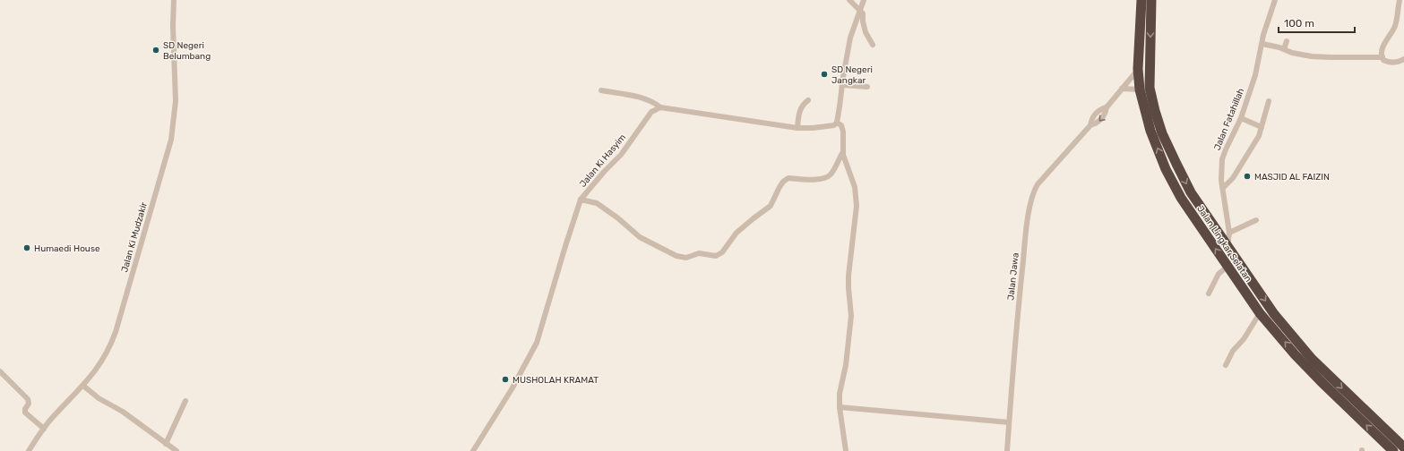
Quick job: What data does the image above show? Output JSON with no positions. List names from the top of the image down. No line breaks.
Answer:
{"streets":{"highway":["Jalan Lingkar Selatan"],"street":["Jalan Fatahillah","Jalan Ki Hasyim","Jalan Ki Mudzakir","Jalan Jawa"]},"crossings":[["Jalan Fatahillah","Jalan Lingkar Selatan"],["Jalan Lingkar Selatan","Jalan Jawa"]],"places":["SD Negeri Belumbang","SD Negeri Jangkar","MASJID AL FAIZIN","Humaedi House","MUSHOLAH KRAMAT"],"scale_bar":"100 m"}
